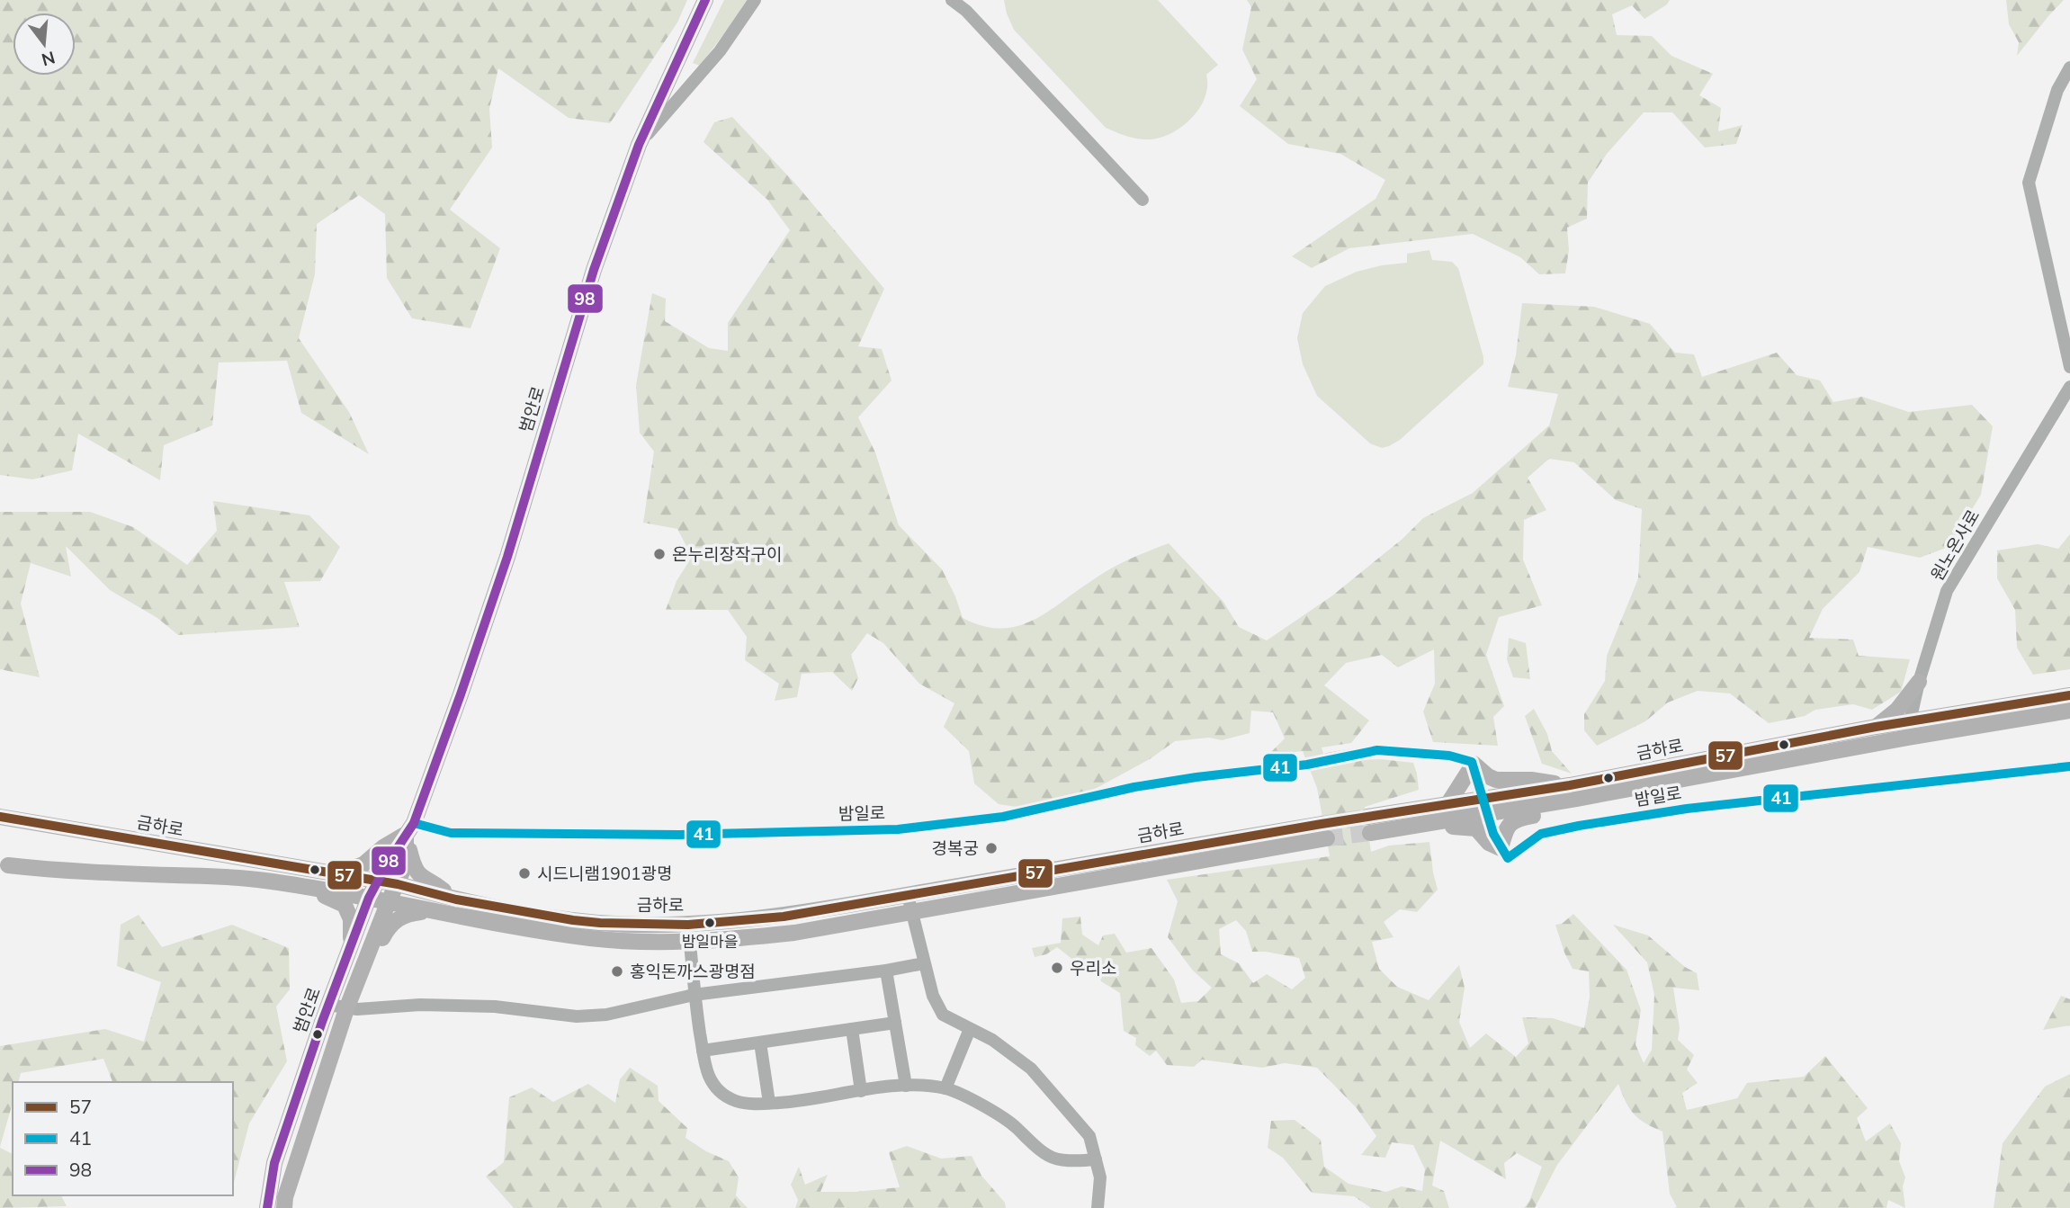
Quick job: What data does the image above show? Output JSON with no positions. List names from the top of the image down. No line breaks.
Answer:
{"streets":{"main road":["범안로","금하로"],"street":["원노온사로","밤일로"]},"crossings":[["범안로","금하로"],["범안로","밤일로"],["원노온사로","금하로"]],"places":["온누리장작구이","경복궁","시드니램1901광명","밤일마을","우리소","홍익돈까스광명점"],"lines":["transit line 98","transit line 57","transit line 41"],"legend":["57","41","98"],"north":"bottom"}
